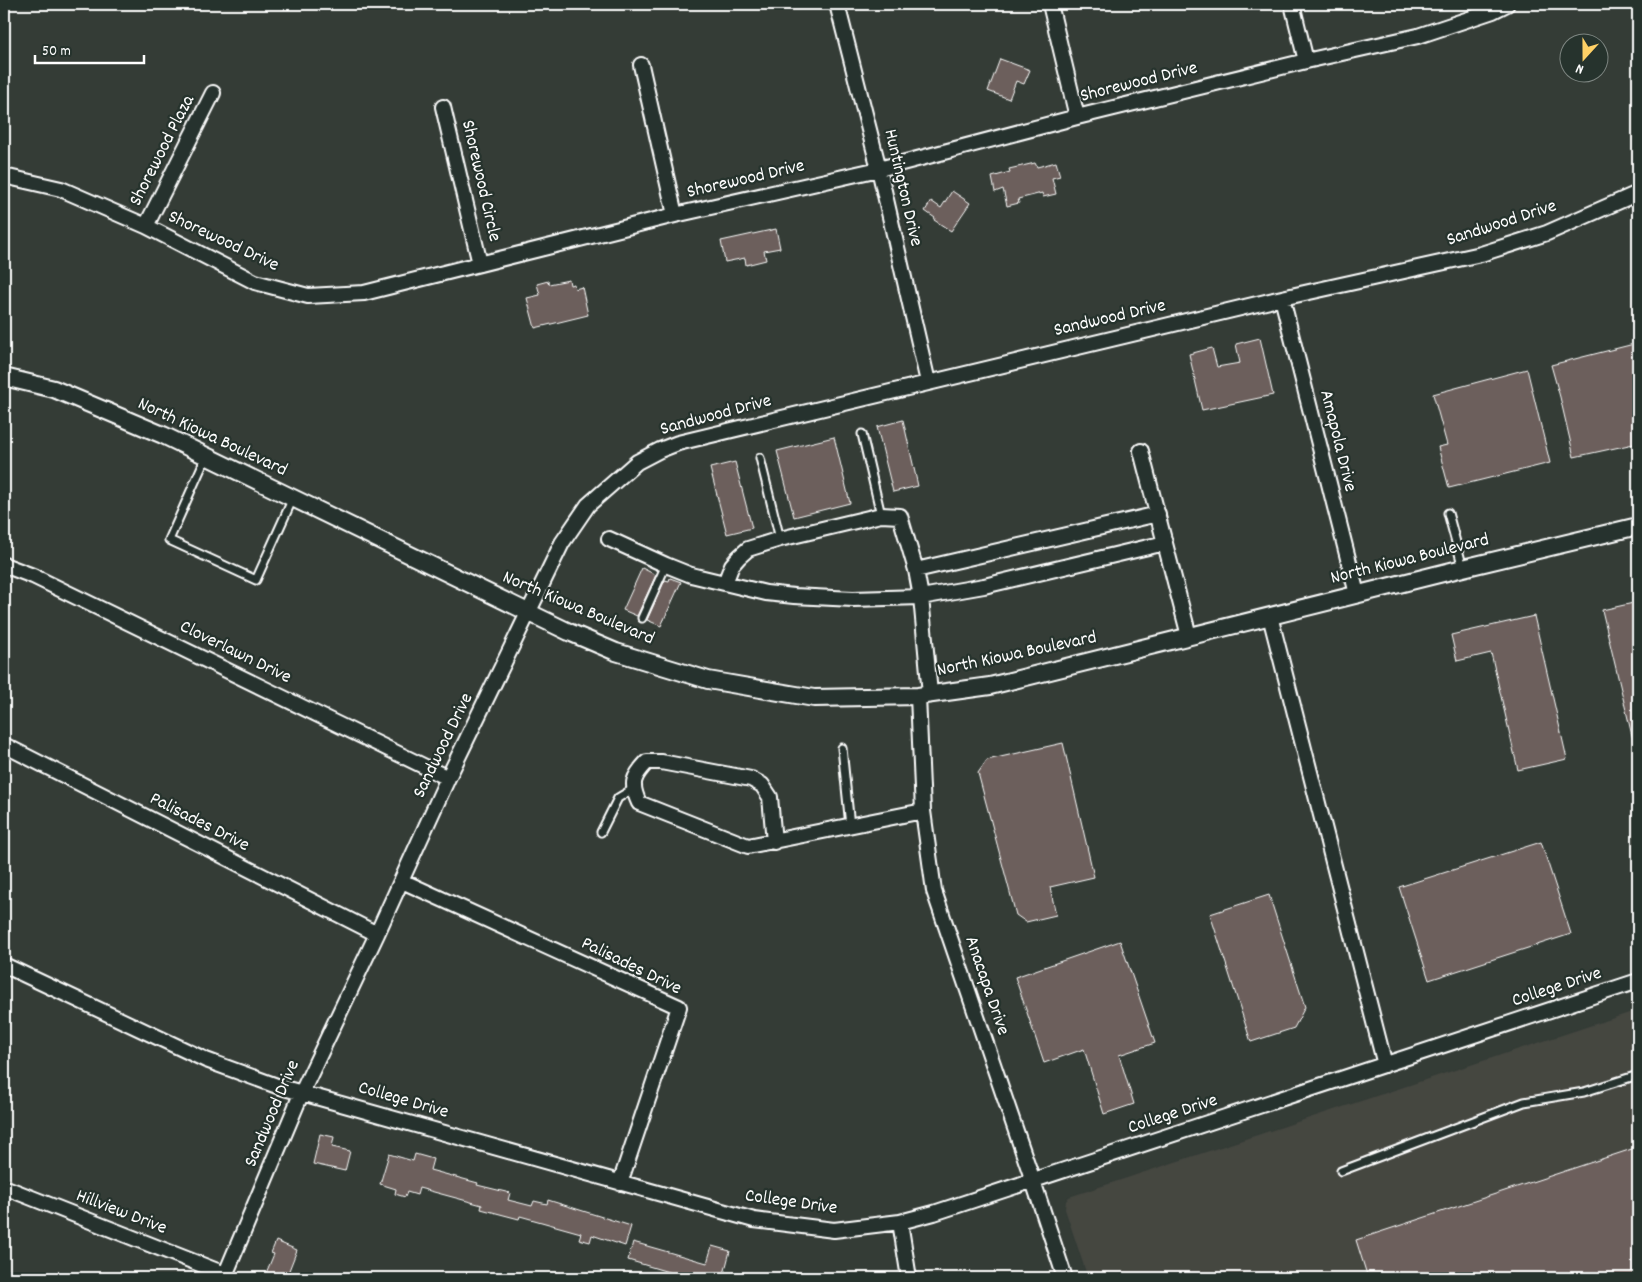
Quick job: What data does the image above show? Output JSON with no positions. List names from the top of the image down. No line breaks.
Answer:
{"streets":{"street":["Shorewood Drive","Shorewood Plaza","Shorewood Circle","Huntington Drive","Sandwood Drive","North Kiowa Boulevard","Amapola Drive","Cloverlawn Drive","Palisades Drive","Anacapa Drive","College Drive","Hillview Drive"]},"crossings":[["Shorewood Drive","Shorewood Plaza"],["Shorewood Drive","Shorewood Circle"],["Shorewood Drive","Huntington Drive"],["Huntington Drive","Sandwood Drive"],["Sandwood Drive","North Kiowa Boulevard"],["Sandwood Drive","Amapola Drive"],["Sandwood Drive","Cloverlawn Drive"],["Sandwood Drive","Palisades Drive"],["Sandwood Drive","College Drive"],["Sandwood Drive","Hillview Drive"],["North Kiowa Boulevard","Amapola Drive"],["North Kiowa Boulevard","Anacapa Drive"],["Palisades Drive","College Drive"],["Anacapa Drive","College Drive"]],"scale_bar":"50 m","north":"bottom"}
